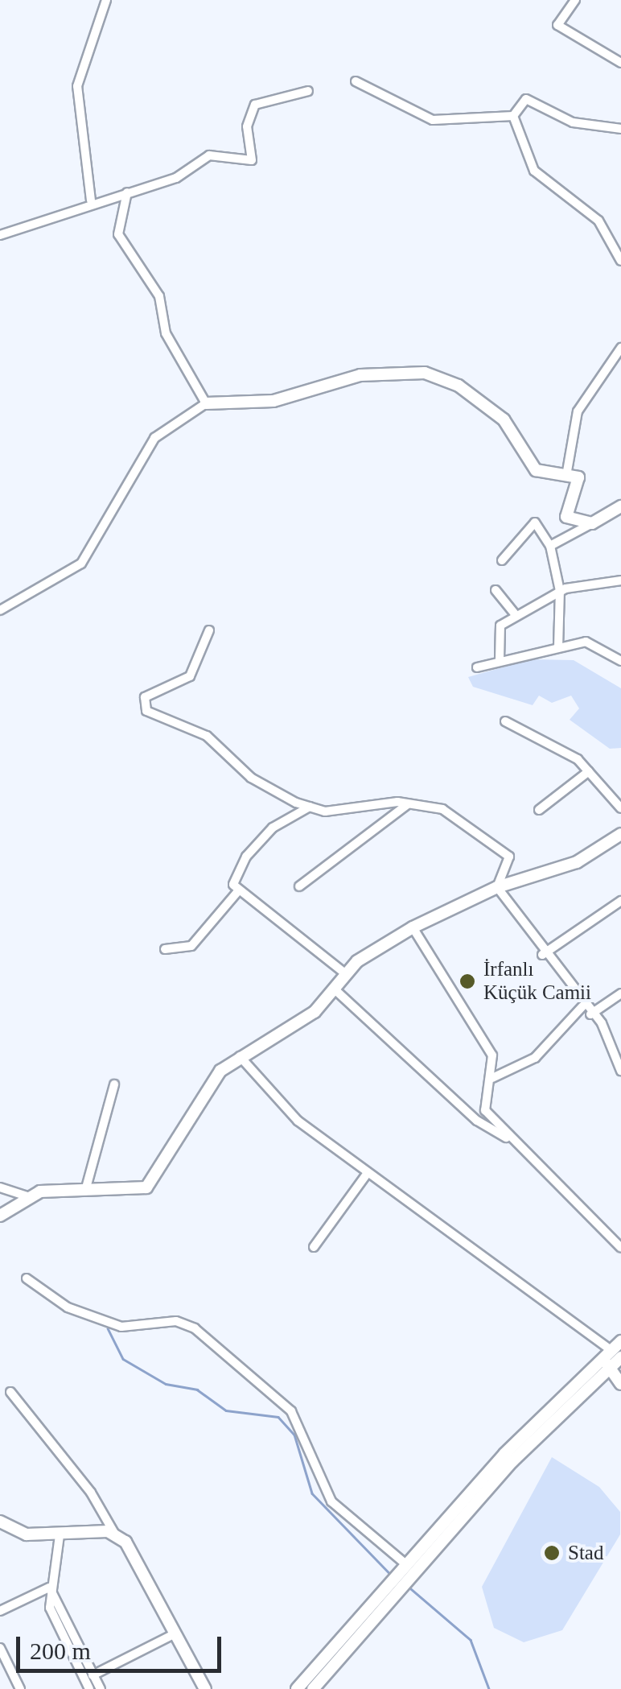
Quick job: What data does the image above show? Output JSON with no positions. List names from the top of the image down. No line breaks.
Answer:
{"places":["İrfanlı Küçük Camii","Stad"],"scale_bar":"200 m"}
